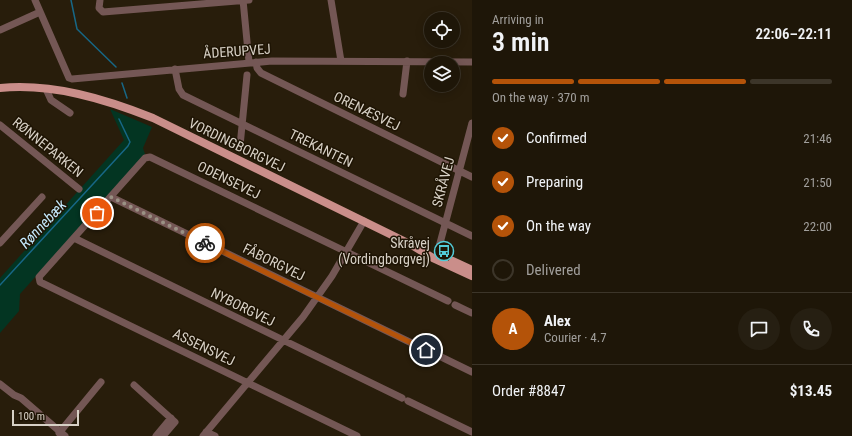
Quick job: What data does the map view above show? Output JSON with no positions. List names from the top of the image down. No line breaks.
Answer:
{"streets":{"main road":["VORDINGBORGVEJ"],"street":["ÅDERUPVEJ","ORENÆSVEJ","RØNNEPARKEN","TREKANTEN","ODENSEVEJ","SKRÅVEJ","FÅBORGVEJ","NYBORGVEJ","ASSENSVEJ"]},"crossings":[["ÅDERUPVEJ","ORENÆSVEJ"],["ÅDERUPVEJ","TREKANTEN"],["ORENÆSVEJ","SKRÅVEJ"],["TREKANTEN","SKRÅVEJ"],["ODENSEVEJ","FÅBORGVEJ"],["ODENSEVEJ","NYBORGVEJ"],["ODENSEVEJ","ASSENSVEJ"]],"water":["Rønnebæk"],"places":{"bus stop":["Skråvej (Vordingborgvej)"]},"scale_bar":"100 m","page":{"heading":["3 min","Arriving in","22:06–22:11"],"panel":["Alex","Courier · 4.7","Order #8847","$13.45"],"bar":"On the way · 370 m","list":[["Confirmed","21:46"],["Preparing","21:50"],["On the way","22:00"],"Delivered"],"round":"A","scale":"100 m"}}
